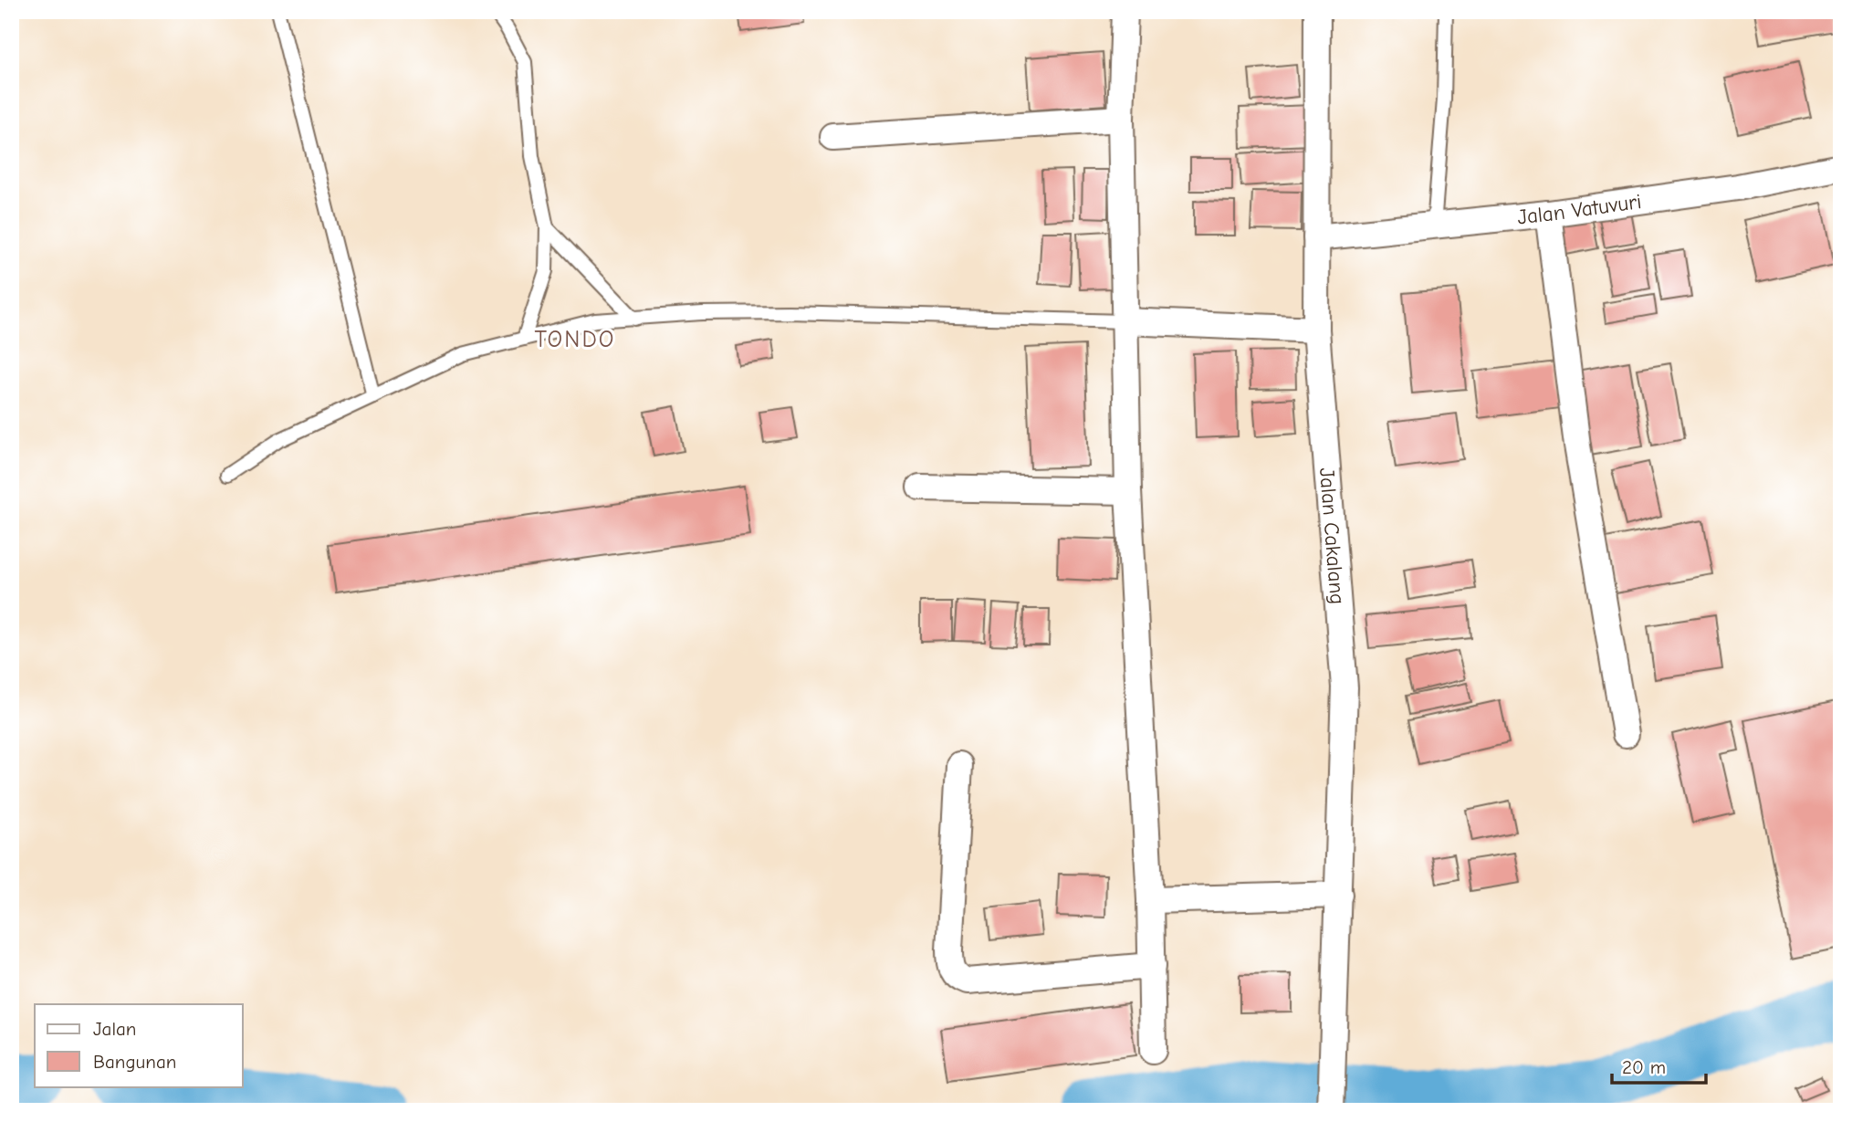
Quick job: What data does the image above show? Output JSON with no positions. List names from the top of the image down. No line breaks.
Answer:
{"streets":{"street":["Jalan Vatuvuri","Jalan Cakalang"]},"crossings":[["Jalan Vatuvuri","Jalan Cakalang"]],"districts":["TONDO"],"legend":["Jalan","Bangunan"],"scale_bar":"20 m"}
